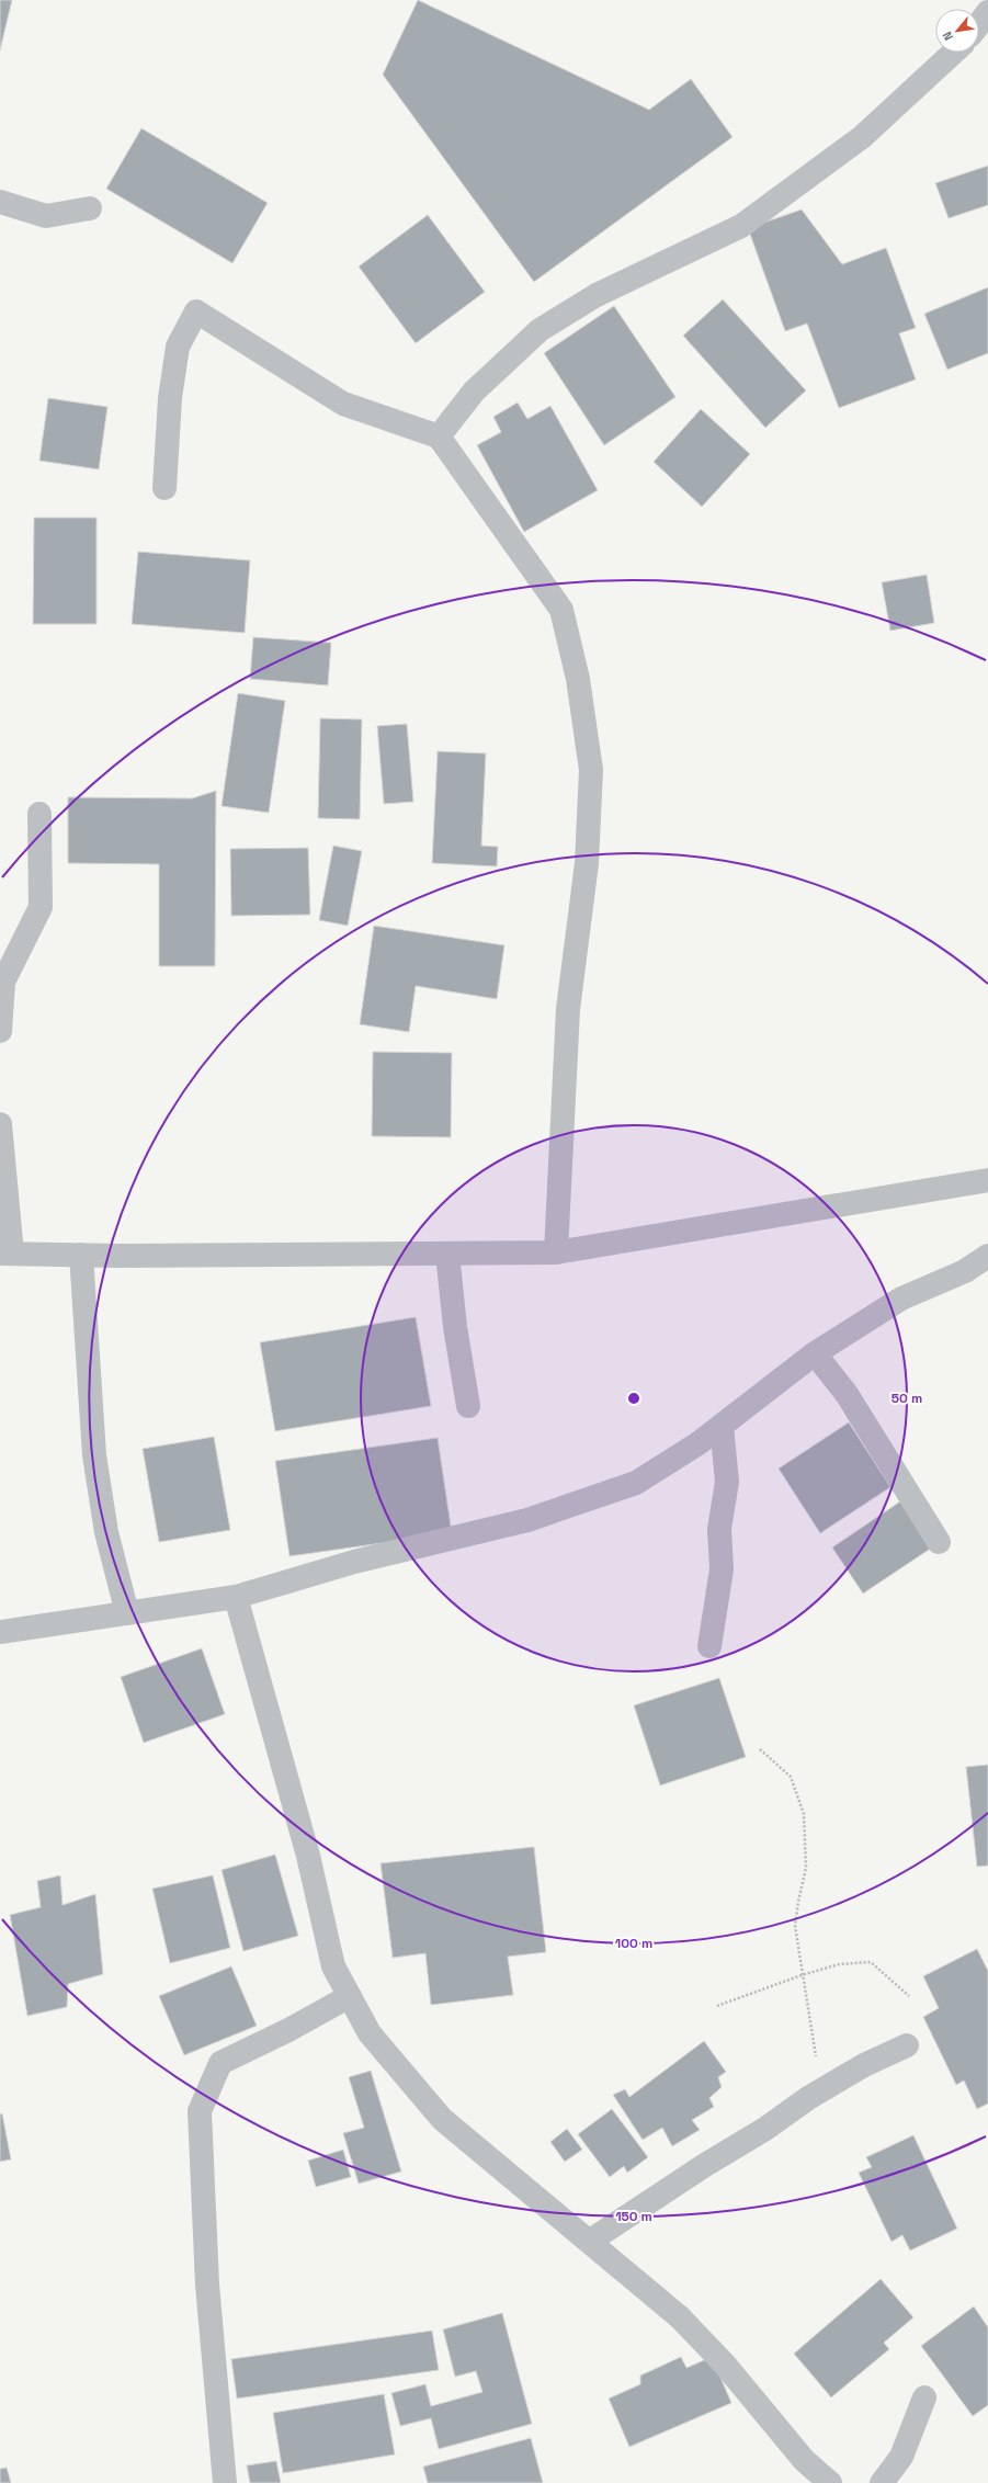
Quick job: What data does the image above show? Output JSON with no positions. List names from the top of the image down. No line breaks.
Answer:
{"north":"bottom left","rings":["50 m","100 m","150 m"]}
